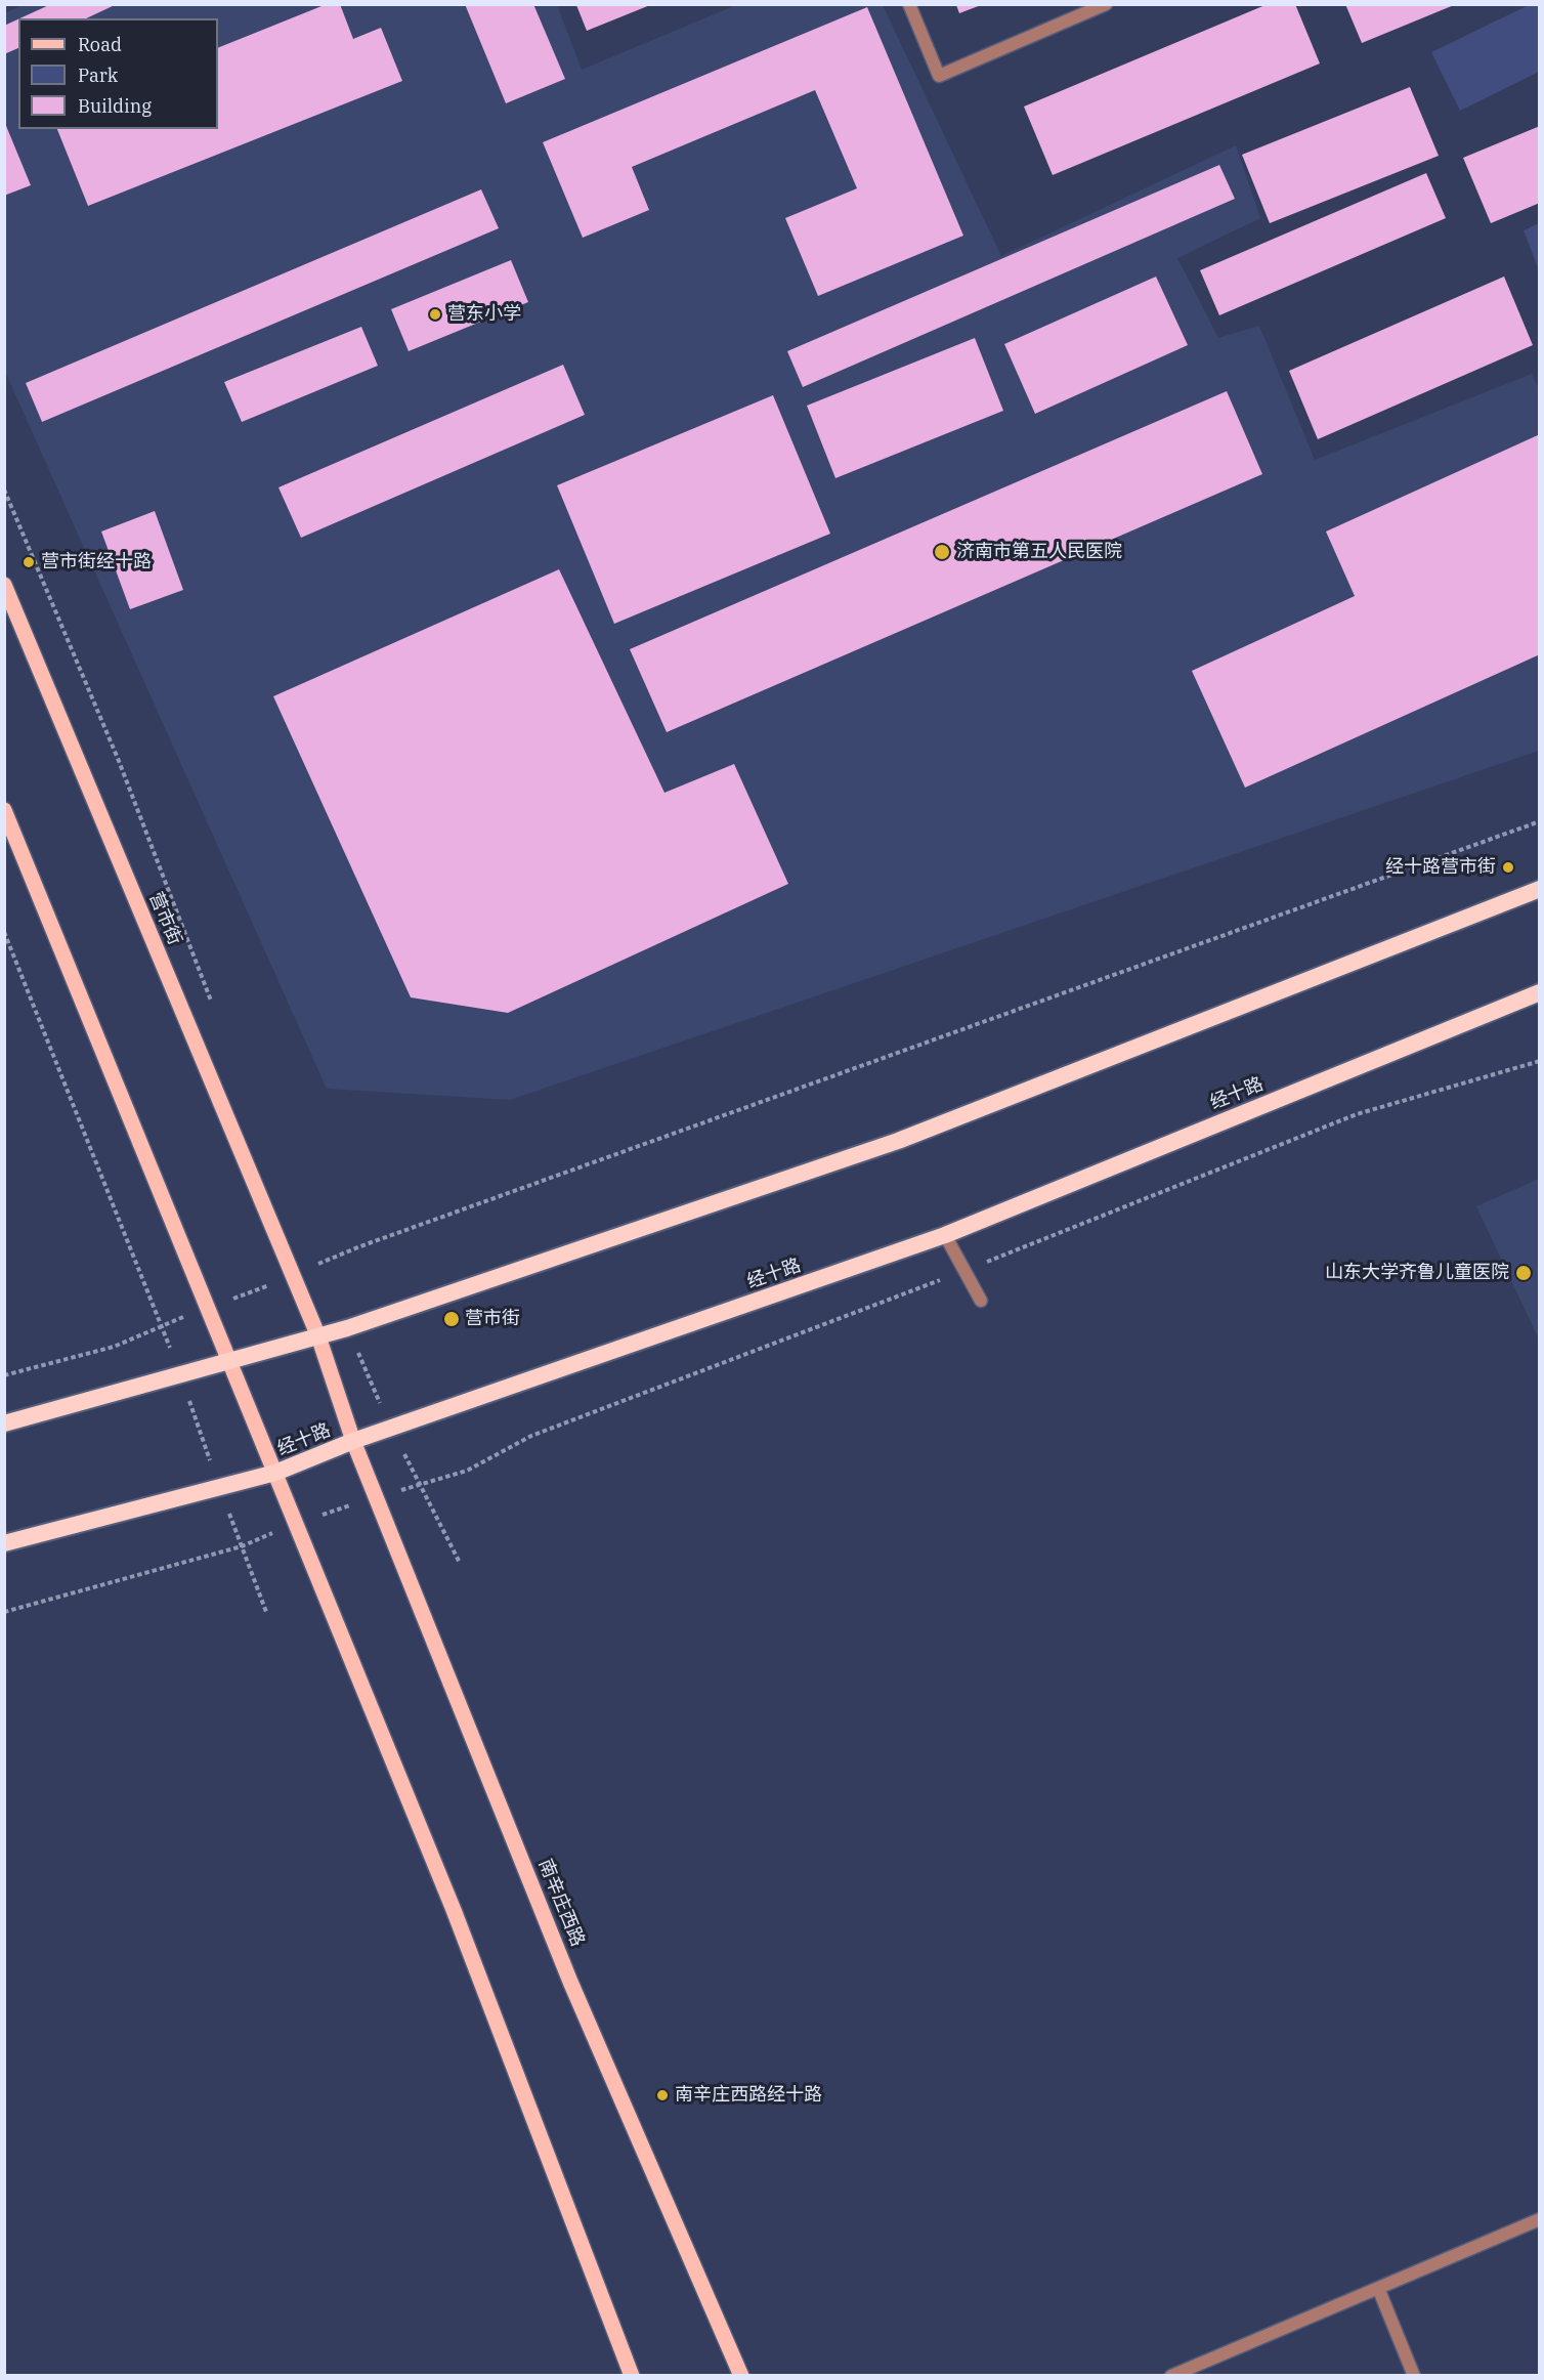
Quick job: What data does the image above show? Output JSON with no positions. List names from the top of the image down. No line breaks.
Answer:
{"streets":{"highway":["经十路"],"main road":["营市街","南辛庄西路"]},"crossings":[["营市街","经十路"],["营市街","南辛庄西路"],["经十路","南辛庄西路"]],"places":["营东小学","济南市第五人民医院","营市街经十路","经十路营市街","山东大学齐鲁儿童医院","营市街","南辛庄西路经十路"],"legend":["Road","Park","Building"]}
